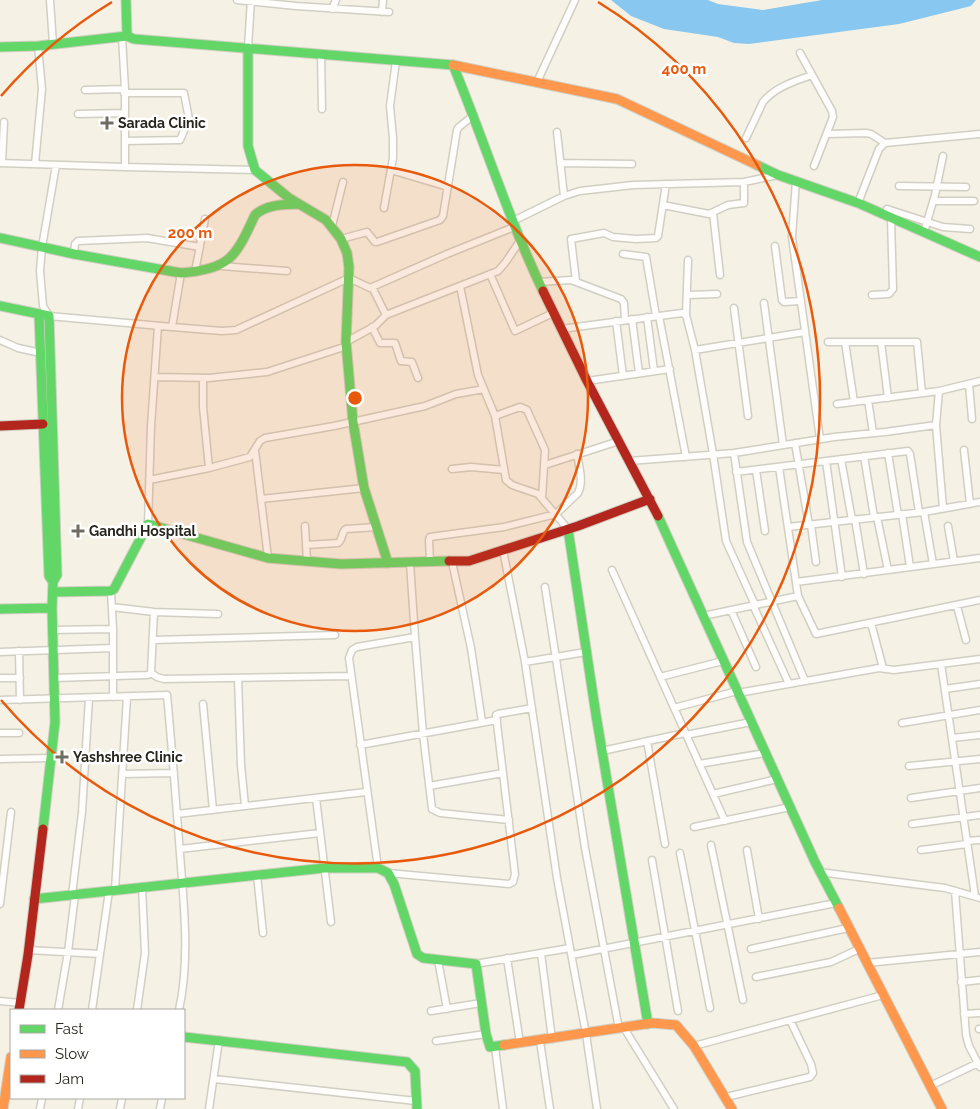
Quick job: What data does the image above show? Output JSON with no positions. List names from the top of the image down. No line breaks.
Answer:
{"places":{"health":["Sarada Clinic","Gandhi Hospital","Yashshree Clinic"]},"legend":["Fast","Slow","Jam"],"rings":["400 m","200 m"]}
